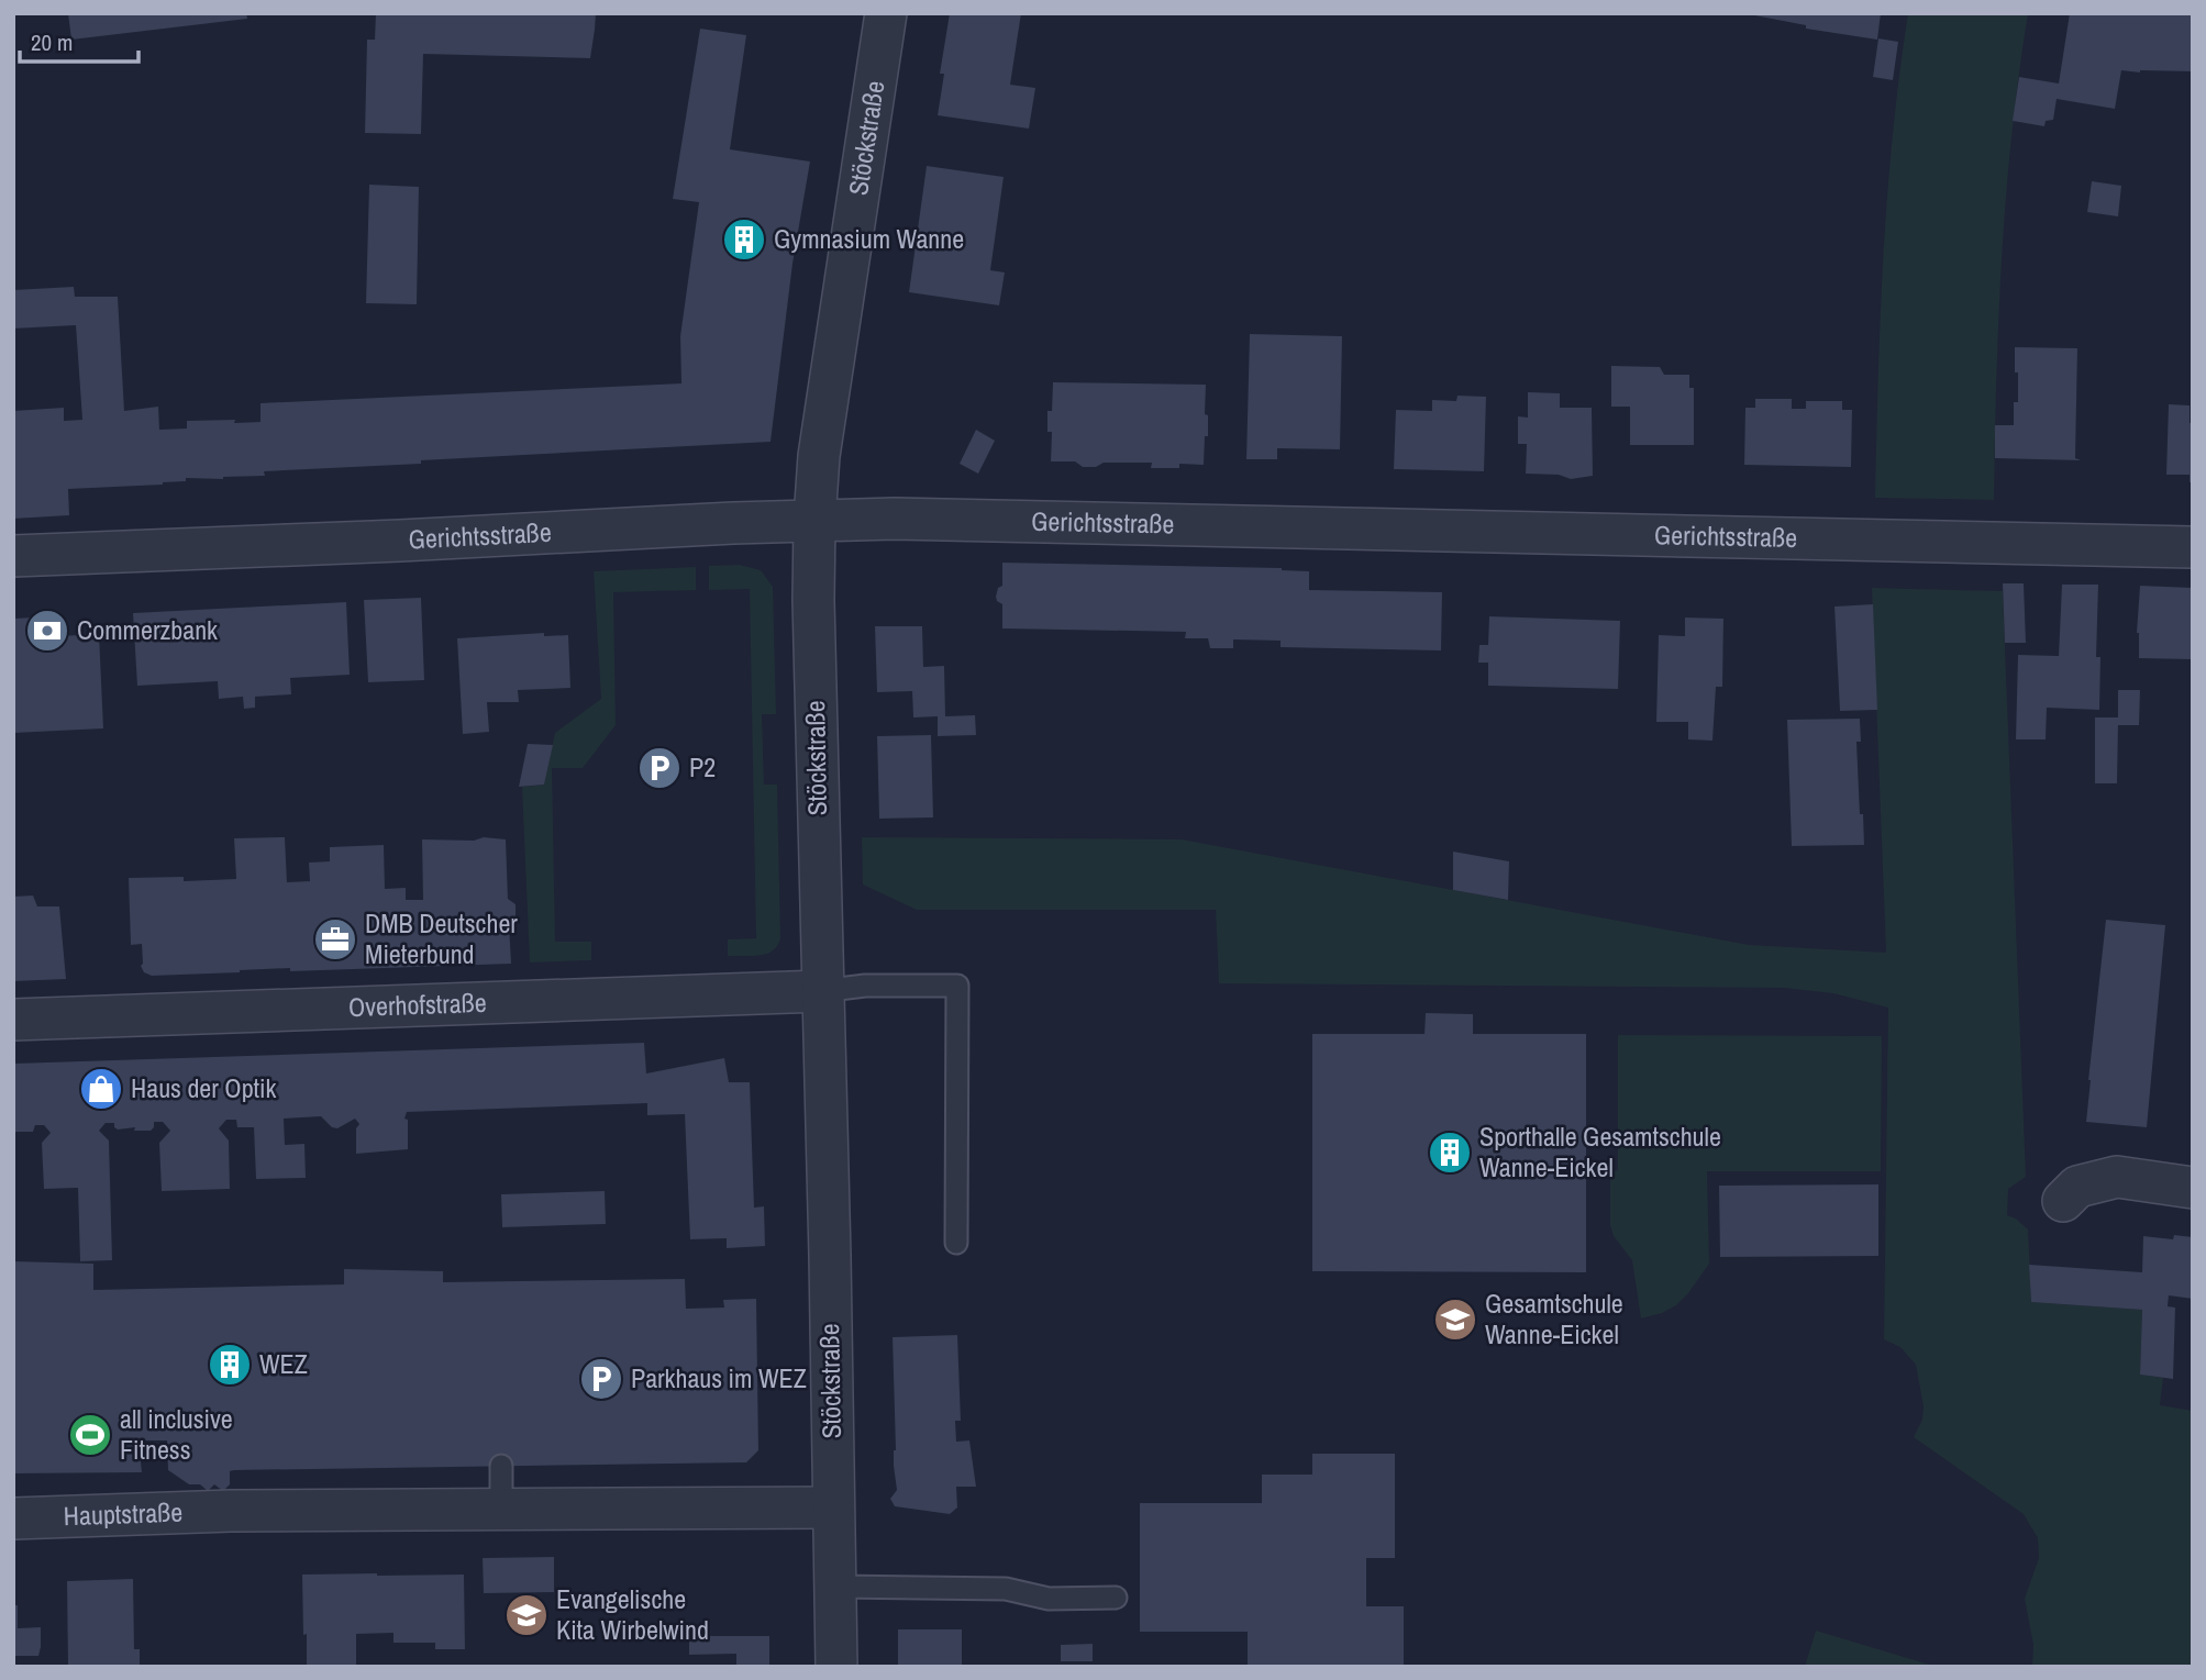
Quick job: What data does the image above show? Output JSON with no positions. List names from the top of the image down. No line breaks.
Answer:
{"streets":{"street":["Stöckstraße","Gerichtsstraße","Overhofstraße","Hauptstraße"]},"crossings":[["Stöckstraße","Gerichtsstraße"],["Stöckstraße","Overhofstraße"]],"places":{"building":["Gymnasium Wanne","Sporthalle Gesamtschule Wanne-Eickel","WEZ"],"bank":["Commerzbank"],"parking":["P2","Parkhaus im WEZ"],"office":["DMB Deutscher Mieterbund"],"shop":["Haus der Optik"],"school or university":["Gesamtschule Wanne-Eickel","Evangelische Kita Wirbelwind"],"sports":["all inclusive Fitness"]},"scale_bar":"20 m"}
